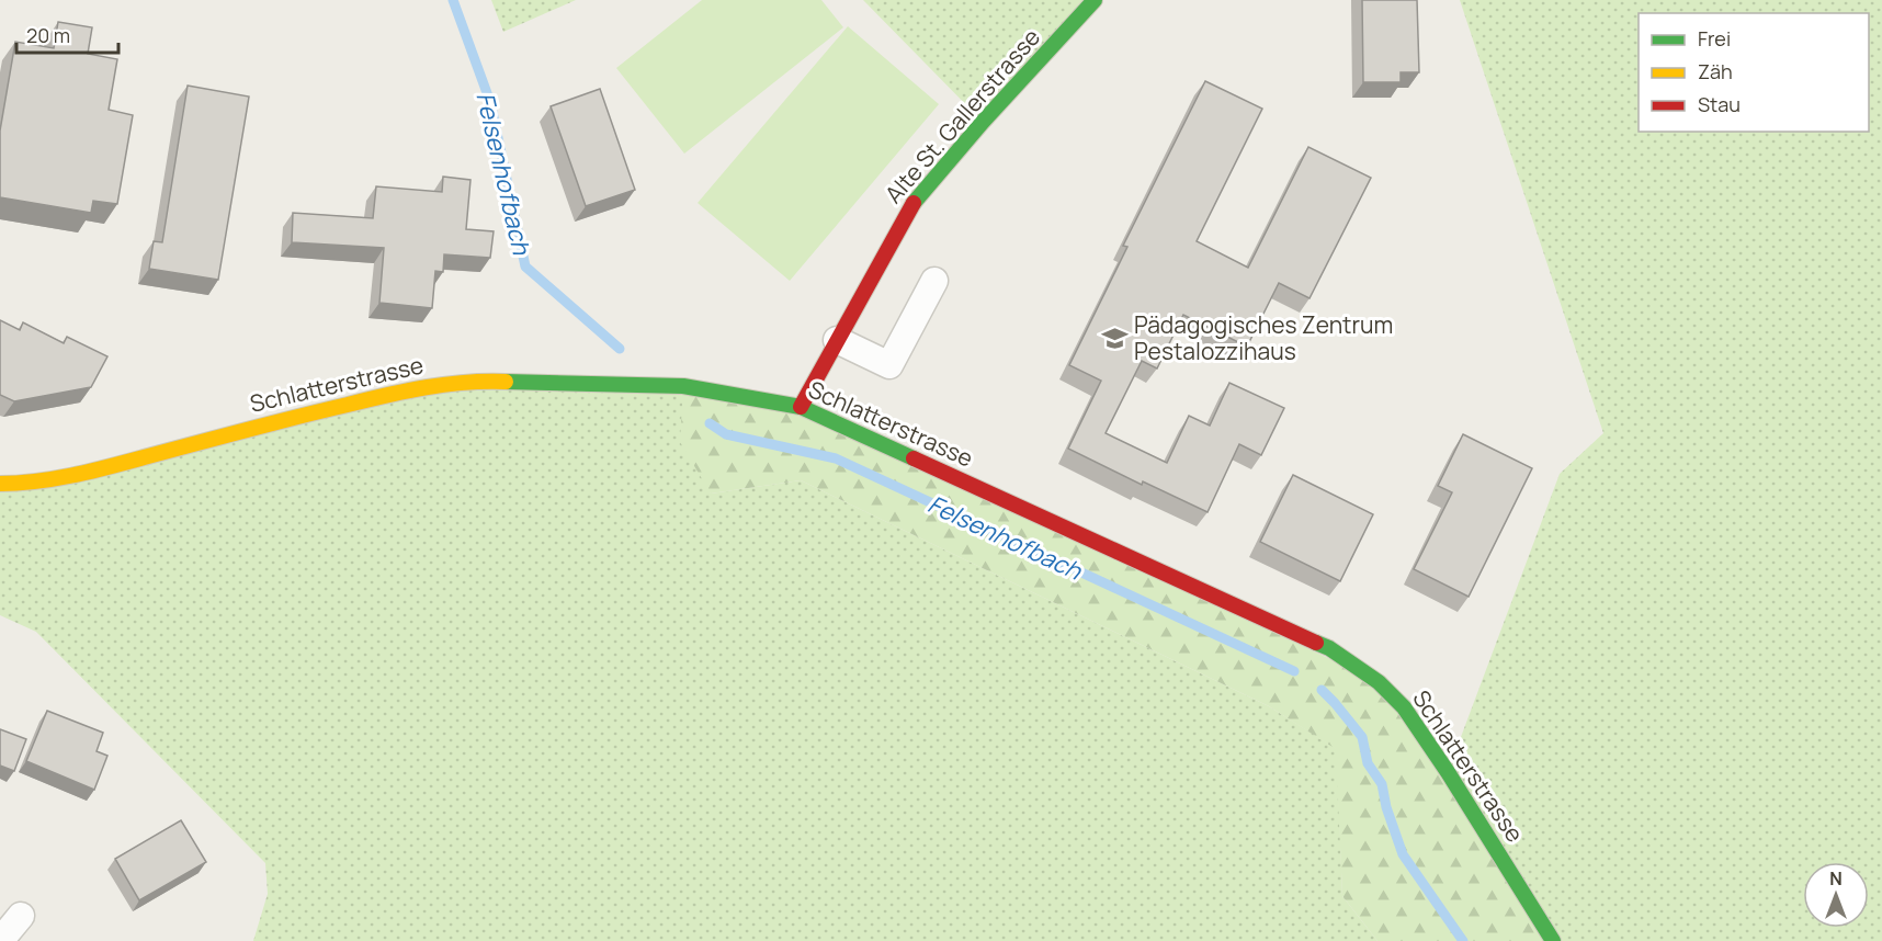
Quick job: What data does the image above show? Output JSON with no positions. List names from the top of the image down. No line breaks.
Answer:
{"streets":{"street":["Alte St. Gallerstrasse","Schlatterstrasse"]},"crossings":[["Alte St. Gallerstrasse","Schlatterstrasse"]],"water":["Felsenhofbach"],"places":{"school or university":["Pädagogisches Zentrum Pestalozzihaus"]},"legend":["Frei","Zäh","Stau"],"scale_bar":"20 m","north":"top"}
